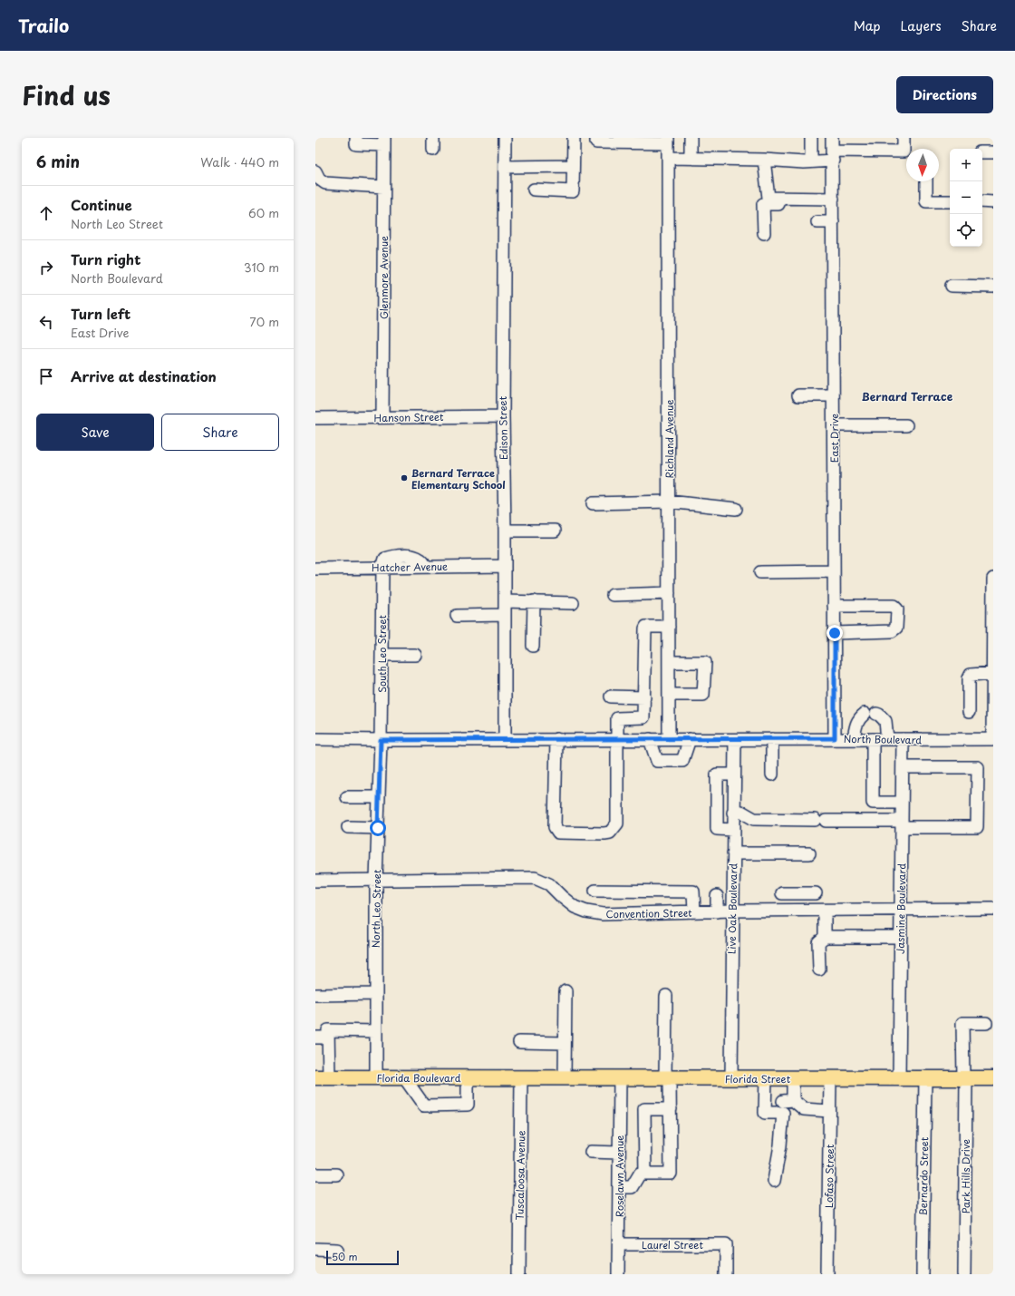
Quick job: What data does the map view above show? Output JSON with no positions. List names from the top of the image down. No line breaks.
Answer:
{"streets":{"main road":["Florida Boulevard","Florida Street"],"street":["Glenmore Avenue","Hanson Street","Edison Street","East Drive","Richland Avenue","Hatcher Avenue","South Leo Street","North Boulevard","North Leo Street","Live Oak Boulevard","Jasmine Boulevard","Convention Street","Tuscaloosa Avenue","Roselawn Avenue","Lofaso Street","Bernardo Street","Park Hills Drive","Laurel Street"]},"crossings":[["Glenmore Avenue","Hanson Street"],["Hanson Street","Edison Street"],["Edison Street","Hatcher Avenue"],["Edison Street","North Boulevard"],["East Drive","North Boulevard"],["Richland Avenue","North Boulevard"],["Hatcher Avenue","South Leo Street"],["South Leo Street","North Boulevard"],["South Leo Street","North Leo Street"],["North Boulevard","North Leo Street"],["North Boulevard","Live Oak Boulevard"],["North Boulevard","Jasmine Boulevard"],["North Leo Street","Convention Street"],["North Leo Street","Florida Boulevard"],["Live Oak Boulevard","Convention Street"],["Live Oak Boulevard","Florida Street"],["Jasmine Boulevard","Convention Street"],["Jasmine Boulevard","Florida Street"],["Florida Boulevard","Florida Street"],["Florida Boulevard","Tuscaloosa Avenue"],["Florida Street","Tuscaloosa Avenue"],["Florida Street","Roselawn Avenue"],["Florida Street","Lofaso Street"],["Florida Street","Bernardo Street"],["Florida Street","Park Hills Drive"],["Roselawn Avenue","Laurel Street"]],"districts":["Bernard Terrace"],"places":["Bernard Terrace Elementary School"],"scale_bar":"50 m","north":"bottom","page":{"header":"Trailo","nav":["Map","Layers","Share"],"title":"Find us","buttons":["Directions",["Save","Share"]],"heading":["6 min","Walk · 440 m"],"map_buttons":["+","−"],"list":[["Continue","North Leo Street","60 m"],["Turn right","North Boulevard","310 m"],["Turn left","East Drive","70 m"],"Arrive at destination"],"scale":"50 m"}}
